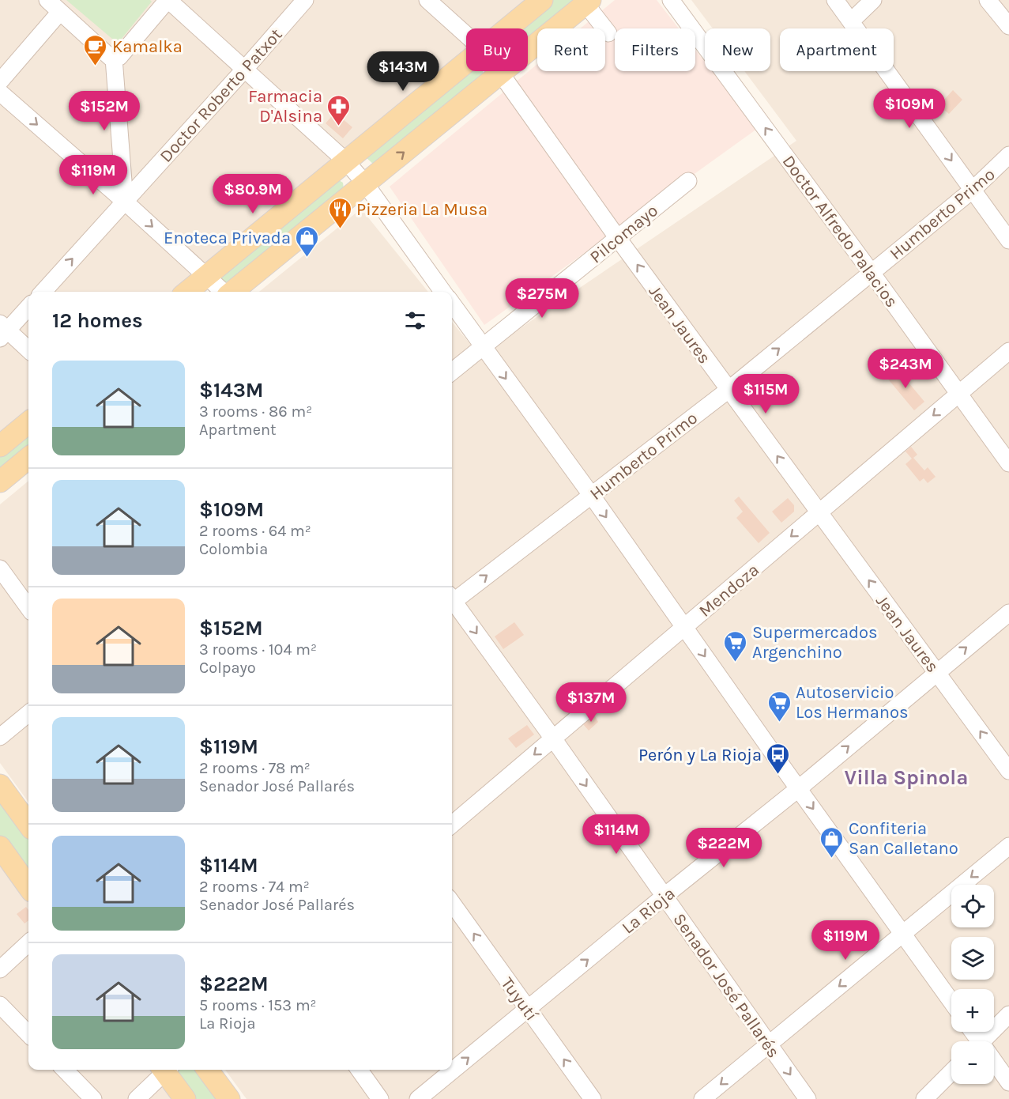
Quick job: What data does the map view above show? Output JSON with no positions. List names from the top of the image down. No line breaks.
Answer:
{"streets":{"street":["Doctor Roberto Patxot","Humberto Primo","Doctor Alfredo Palacios","Pilcomayo","Jean Jaures","Mendoza","La Rioja","Senador José Pallarés","Tuyutí"]},"crossings":[["Humberto Primo","Doctor Alfredo Palacios"],["Humberto Primo","Jean Jaures"],["Doctor Alfredo Palacios","Mendoza"],["Pilcomayo","Jean Jaures"],["Jean Jaures","Mendoza"],["Jean Jaures","La Rioja"],["Mendoza","Senador José Pallarés"],["La Rioja","Senador José Pallarés"],["La Rioja","Tuyutí"]],"one_way":["Humberto Primo","Jean Jaures","Mendoza","La Rioja","Senador José Pallarés","Tuyutí"],"districts":["Villa Spinola"],"places":{"cafe":["Kamalka"],"pharmacy":["Farmacia D'Alsina"],"restaurant":["Pizzeria La Musa"],"shop":["Enoteca Privada","Confiteria San Calletano"],"supermarket":["Supermercados Argenchino","Autoservicio Los Hermanos"],"bus stop":["Perón y La Rioja"]},"page":{"chip":["Buy","Rent","Filters","New","Apartment"],"price":["$143M","$109M","$152M","$119M","$80.9M","$275M","$243M","$115M","$137M","$114M","$222M","$119M"],"heading":"12 homes","list":[{"name":"$143M","note":"3 rooms · 86 m² · Apartment"},{"name":"$109M","note":"2 rooms · 64 m² · Colombia"},{"name":"$152M","note":"3 rooms · 104 m² · Colpayo"},{"name":"$119M","note":"2 rooms · 78 m² · Senador José Pallarés"},{"name":"$114M","note":"2 rooms · 74 m² · Senador José Pallarés"},{"name":"$222M","note":"5 rooms · 153 m² · La Rioja"}],"map_buttons":["+","−"]}}
